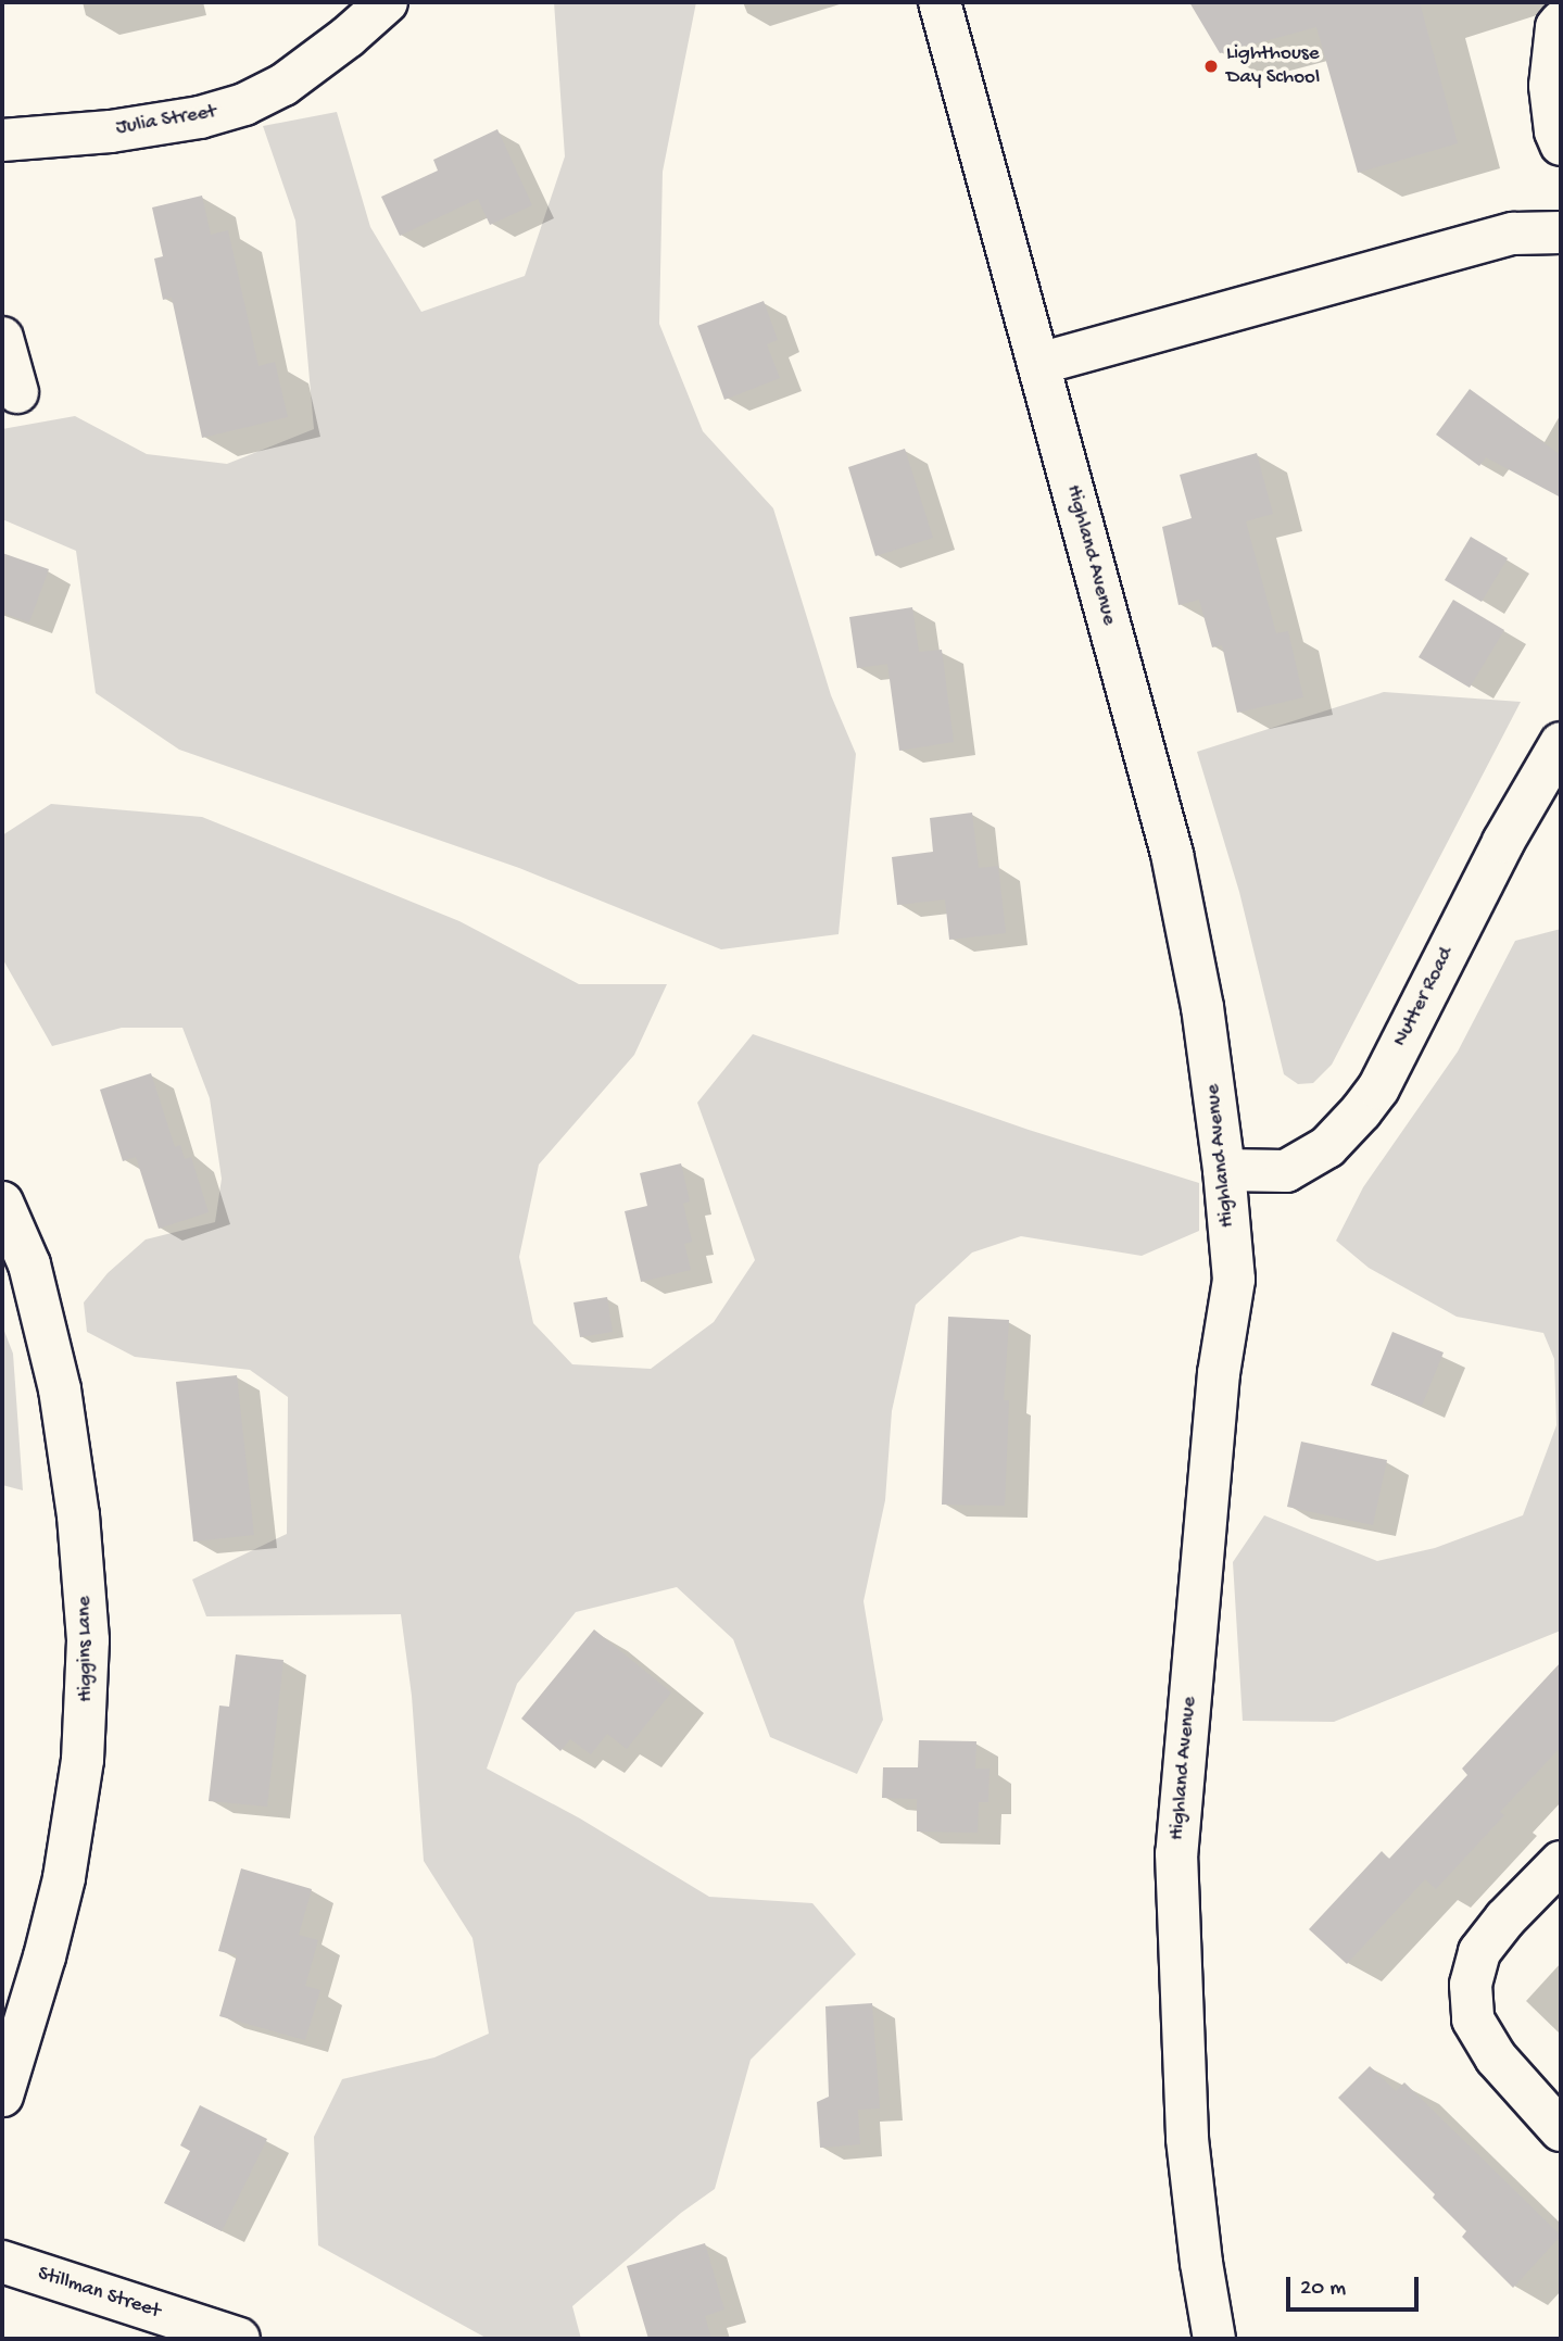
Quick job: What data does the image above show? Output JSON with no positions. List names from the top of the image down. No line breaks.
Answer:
{"streets":{"street":["Julia Street","Highland Avenue","Nutter Road","Higgins Lane","Stillman Street"]},"crossings":[["Highland Avenue","Nutter Road"]],"places":["Lighthouse Day School"],"scale_bar":"20 m"}
